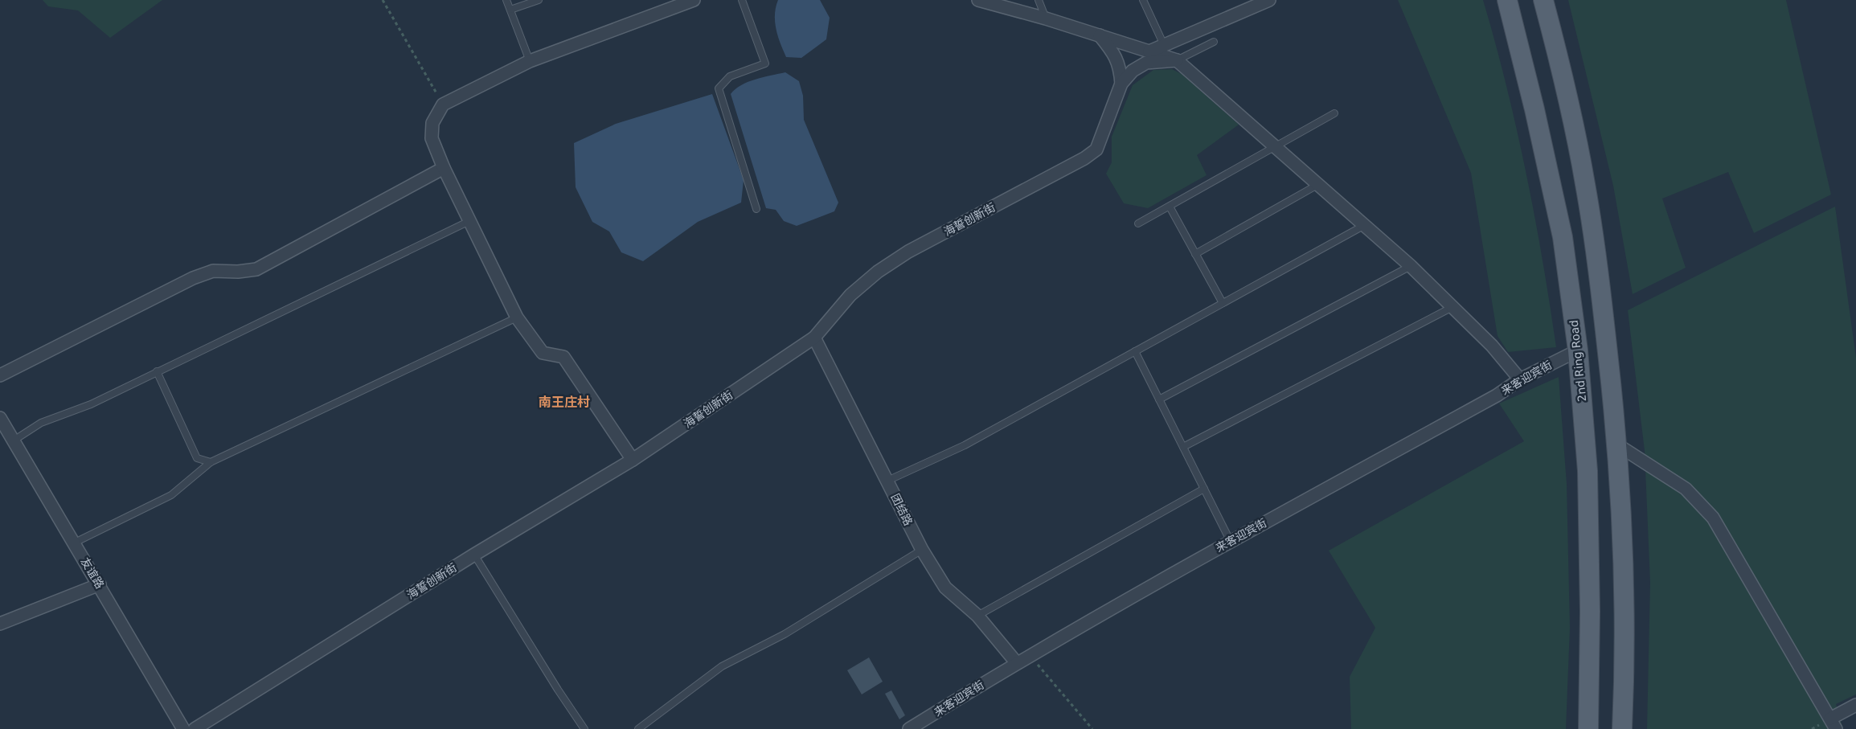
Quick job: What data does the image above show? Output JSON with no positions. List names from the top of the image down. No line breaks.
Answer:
{"streets":{"main road":["2nd Ring Road"],"street":["海誓创新街","来客迎宾街","团结路","友谊路"]},"crossings":[["海誓创新街","团结路"],["2nd Ring Road","来客迎宾街"],["来客迎宾街","团结路"]],"districts":["南王庄村"]}
